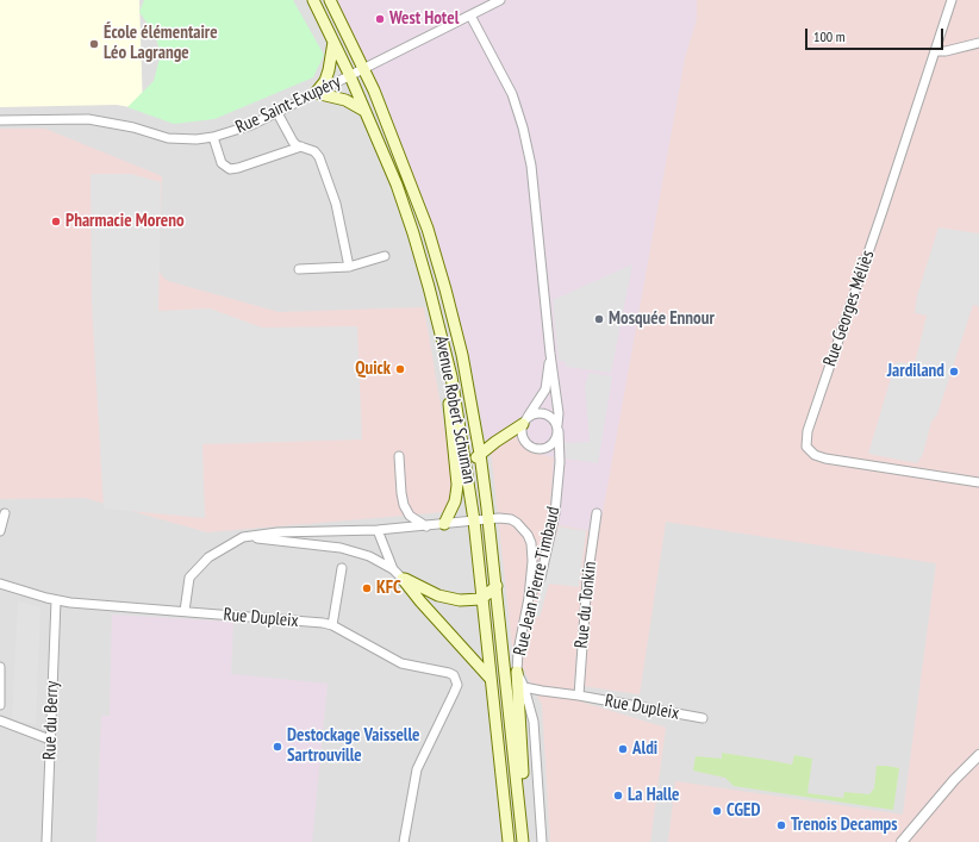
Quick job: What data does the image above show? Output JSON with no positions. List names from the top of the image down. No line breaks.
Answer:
{"streets":{"main road":["Avenue Robert Schuman"],"street":["Rue Saint-Exupéry","Rue Georges Méliès","Rue Jean Pierre Timbaud","Rue du Tonkin","Rue Dupleix","Rue du Berry"]},"crossings":[["Rue Saint-Exupéry","Avenue Robert Schuman"],["Rue Saint-Exupéry","Rue Jean Pierre Timbaud"],["Rue Jean Pierre Timbaud","Rue Dupleix"],["Rue du Tonkin","Rue Dupleix"],["Rue Dupleix","Rue du Berry"]],"places":["West Hotel","École élémentaire Léo Lagrange","Pharmacie Moreno","Mosquée Ennour","Quick","Jardiland","KFC","Destockage Vaisselle Sartrouville","Aldi","La Halle","CGED","Trenois Decamps"],"scale_bar":"100 m"}
